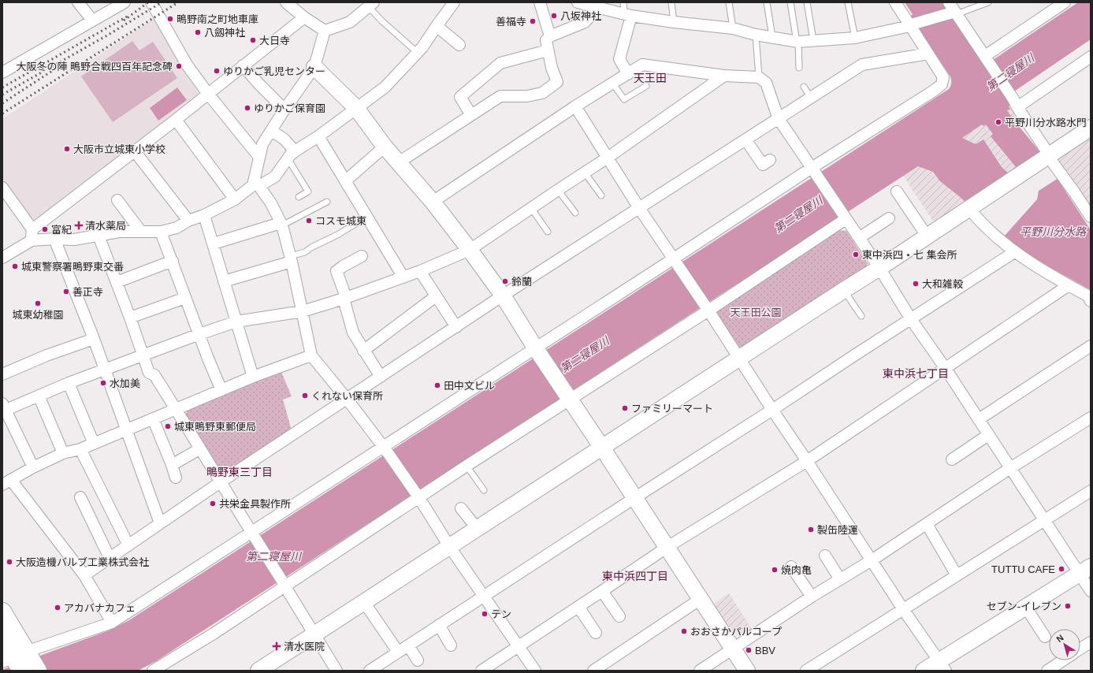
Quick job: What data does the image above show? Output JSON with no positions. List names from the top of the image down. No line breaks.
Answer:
{"districts":["天王田","東中浜七丁目","鴫野東三丁目","東中浜四丁目"],"water":["第二寝屋川","平野川分水路"],"parks":["天王田公園"],"places":{"other":["八坂神社","鴫野南之町地車庫","善福寺","八劔神社","大日寺","大阪冬の陣 鴫野合戦四百年記念碑","ゆりかご乳児センター","ゆりかご保育園","平野川分水路水門","大阪市立城東小学校","コスモ城東","富紀","東中浜四・七 集会所","城東警察署鴫野東交番","鈴蘭","大和雑穀","善正寺","城東幼稚園","水加美","田中文ビル","くれない保育所","ファミリーマート","城東鴫野東郵便局","共栄金具製作所","製缶陸運","大阪造機バルブ工業株式会社","TUTTU CAFE","焼肉亀","セブン-イレブン","アカバナカフェ","テン","おおさかパルコープ","BBV"],"health":["清水薬局","清水医院"]},"north":"top left"}
